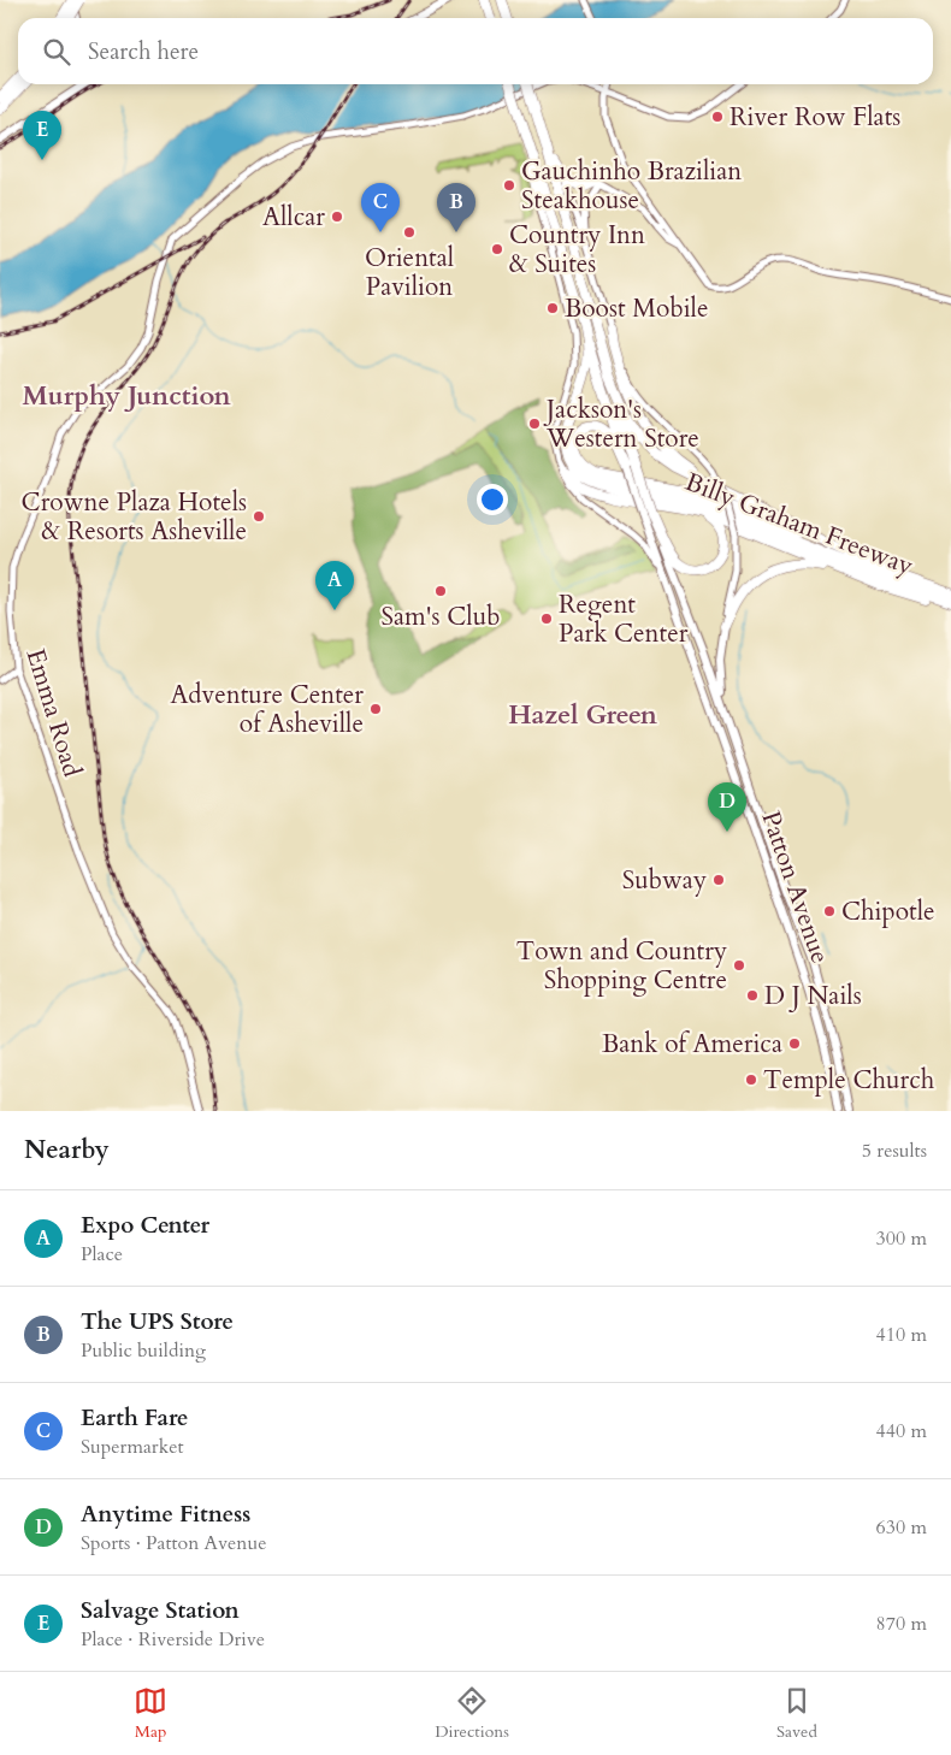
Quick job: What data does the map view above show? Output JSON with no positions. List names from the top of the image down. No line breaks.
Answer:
{"streets":{"highway":["Billy Graham Freeway","Patton Avenue"],"street":["Emma Road"]},"crossings":[["Billy Graham Freeway","Patton Avenue"]],"districts":["Murphy Junction","Hazel Green"],"places":["River Row Flats","Gauchinho Brazilian Steakhouse","Allcar","Oriental Pavilion","Country Inn & Suites","Boost Mobile","Jackson's Western Store","Crowne Plaza Hotels & Resorts Asheville","Sam's Club","Regent Park Center","Adventure Center of Asheville","Subway","Chipotle","Town and Country Shopping Centre","D J Nails","Bank of America","Temple Church"],"page":{"search":"Search here","pins":["E","B","C","A","D"],"heading":["Nearby","5 results"],"list":[{"mark":"A","name":"Expo Center","note":"Place","value":"300 m"},{"mark":"B","name":"The UPS Store","note":"Public building","value":"410 m"},{"mark":"C","name":"Earth Fare","note":"Supermarket","value":"440 m"},{"mark":"D","name":"Anytime Fitness","note":"Sports · Patton Avenue","value":"630 m"},{"mark":"E","name":"Salvage Station","note":"Place · Riverside Drive","value":"870 m"}],"nav":["Map","Directions","Saved"]}}
